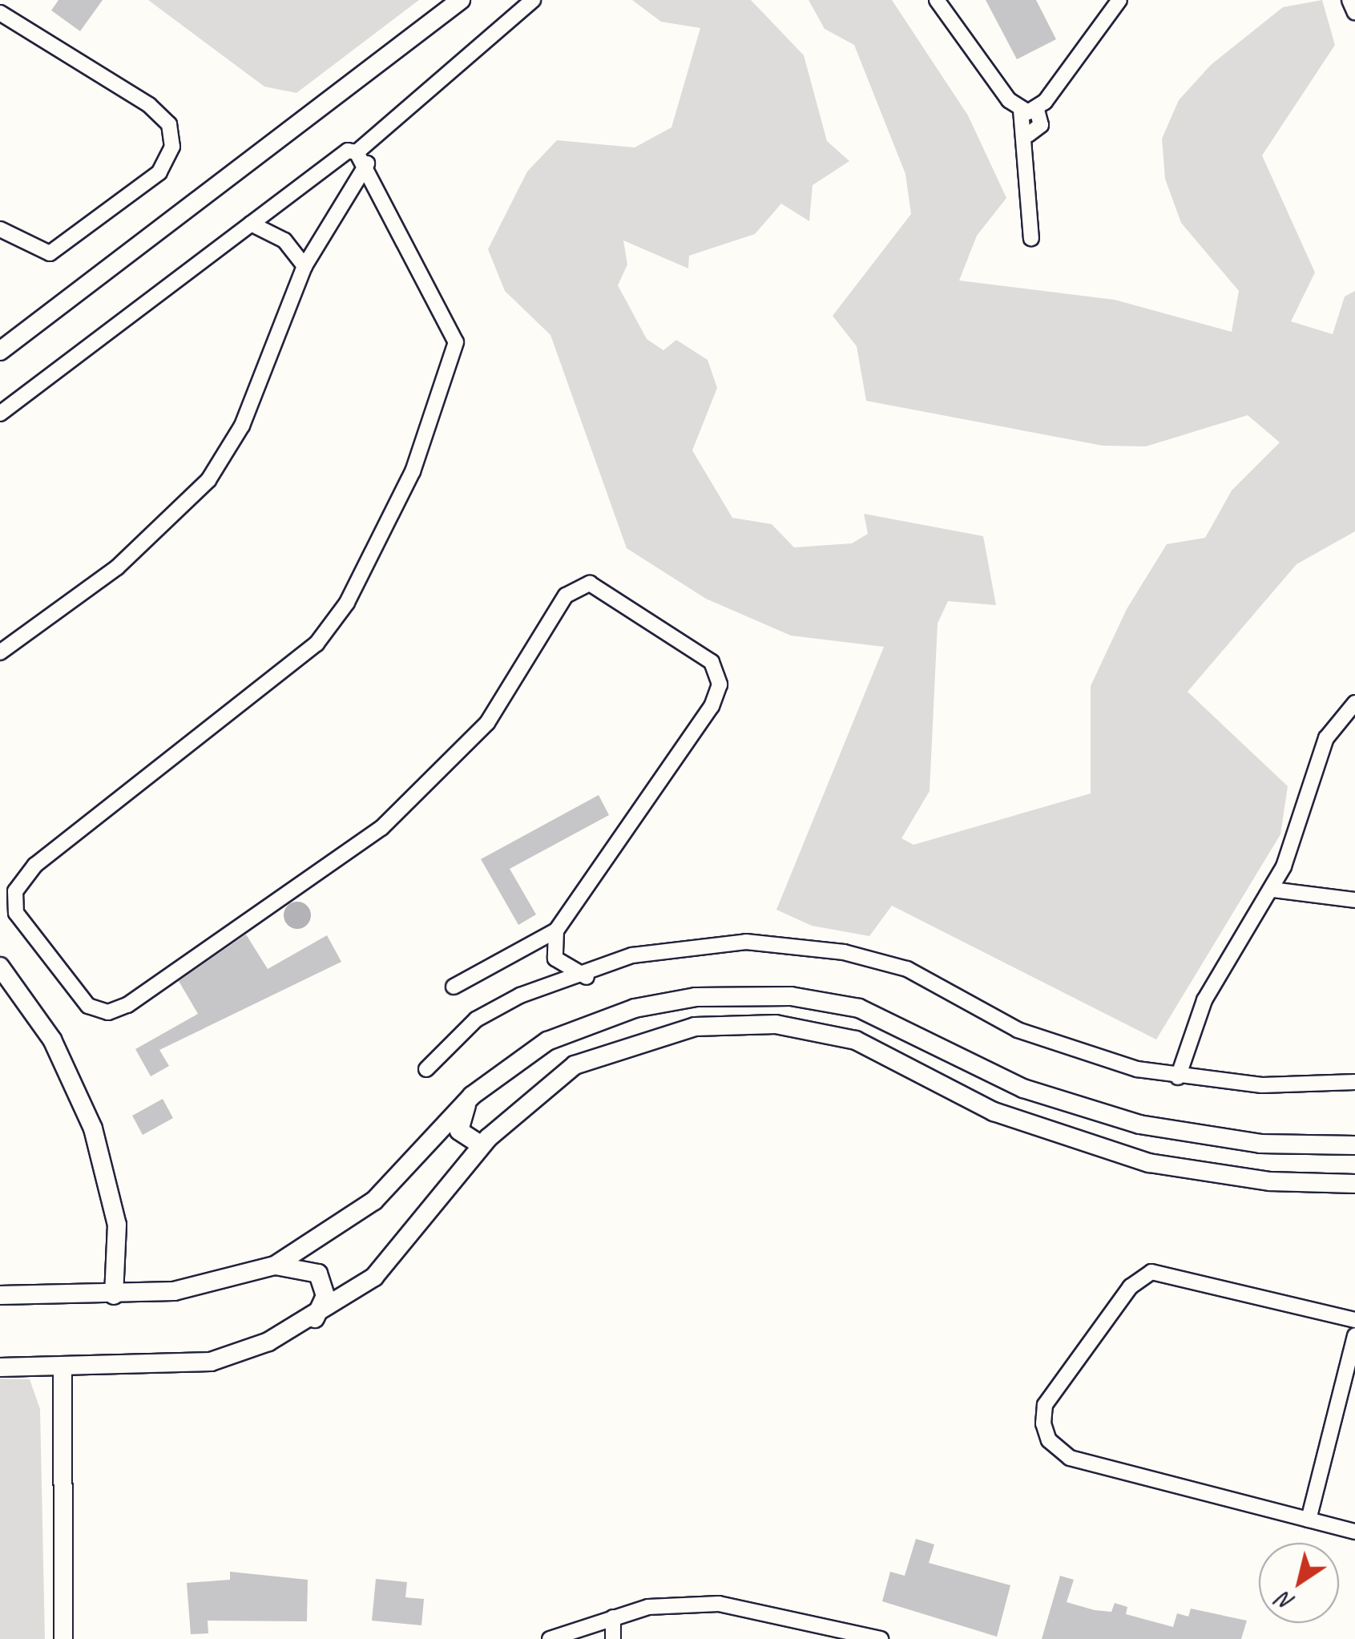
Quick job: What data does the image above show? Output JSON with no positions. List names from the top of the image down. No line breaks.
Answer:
{"north":"bottom left"}
